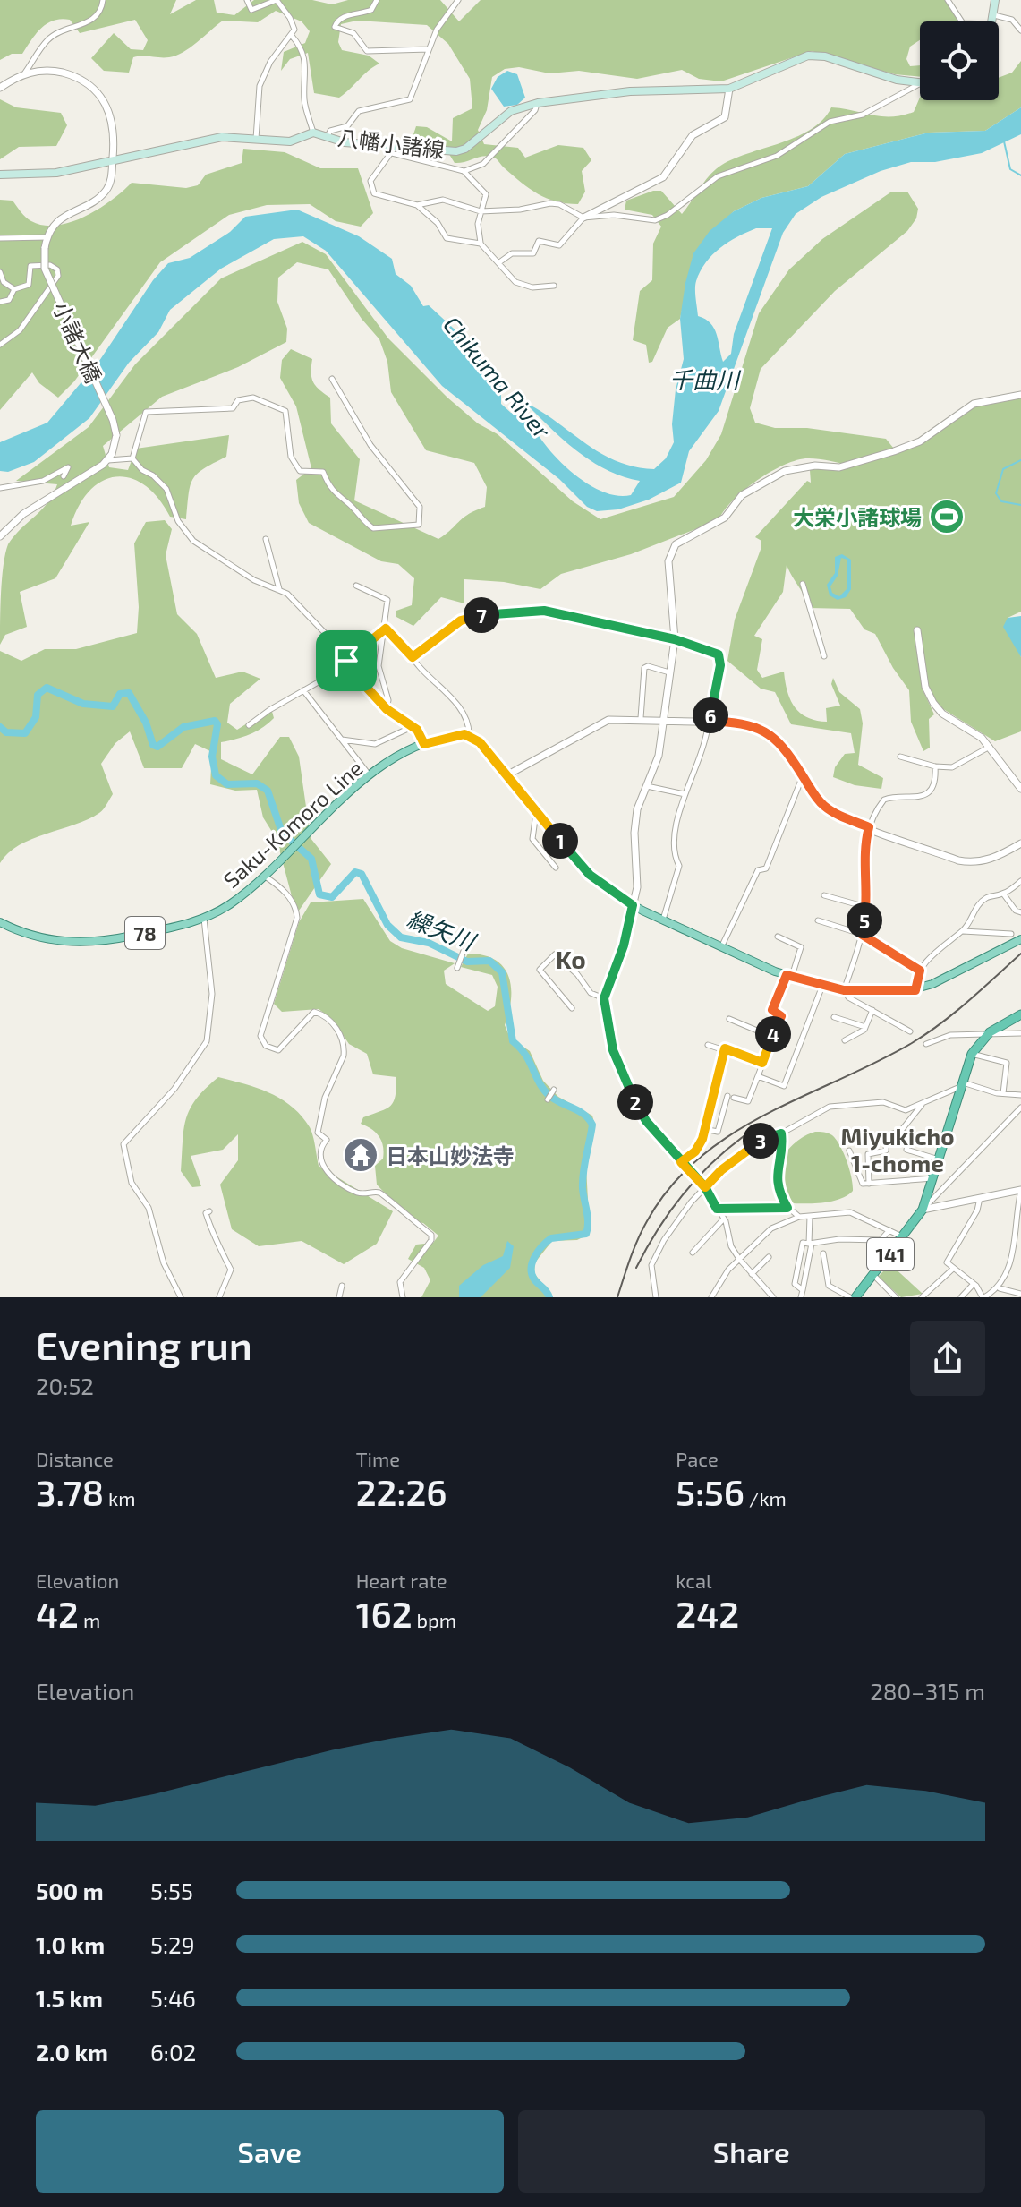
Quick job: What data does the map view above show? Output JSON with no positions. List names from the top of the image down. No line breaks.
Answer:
{"streets":{"highway":["141"],"main road":["八幡小諸線","Saku-Komoro Line","78"],"street":["小諸大橋"]},"districts":["Ko","Miyukicho 1-chome"],"water":["Chikuma River","千曲川","繰矢川"],"places":{"sports":["大栄小諸球場"],"temple":["日本山妙法寺"]},"page":{"pins":["7","6","1","5","4","2","3"],"heading":["Evening run","20:52"],"stats":[["Distance","3.78 km"],["Time","22:26"],["Pace","5:56 /km"],["Elevation","42 m"],["Heart rate","162 bpm"],["kcal","242"]],"chart":["Elevation","280–315 m"],"list":[{"name":"500 m","note":"5:55"},{"name":"1.0 km","note":"5:29"},{"name":"1.5 km","note":"5:46"},{"name":"2.0 km","note":"6:02"}],"buttons":["Save","Share"]}}
